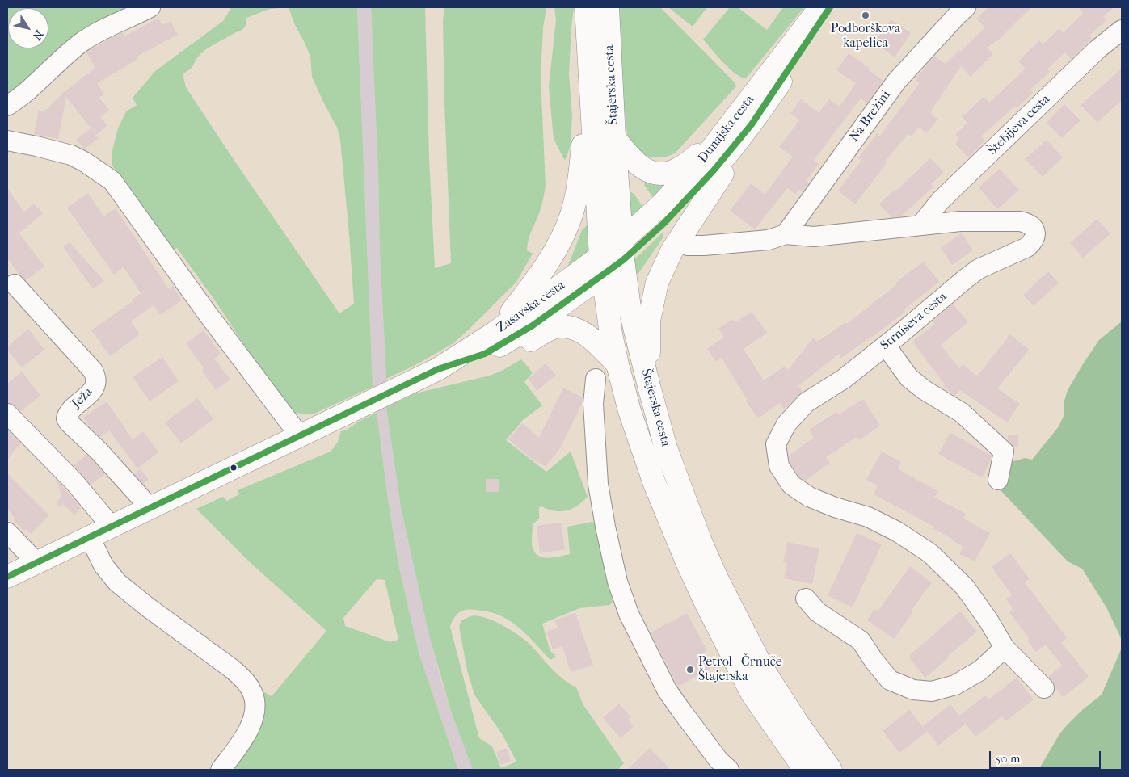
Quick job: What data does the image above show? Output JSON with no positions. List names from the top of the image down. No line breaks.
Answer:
{"streets":{"main road":["Štajerska cesta","Dunajska cesta","Zasavska cesta"],"street":["Na Brežini","Štebijeva cesta","Strniševa cesta","Ježa"]},"crossings":[["Štajerska cesta","Dunajska cesta"],["Štajerska cesta","Zasavska cesta"],["Na Brežini","Strniševa cesta"],["Štebijeva cesta","Strniševa cesta"],["Dunajska cesta","Zasavska cesta"],["Zasavska cesta","Ježa"]],"places":["Podborškova kapelica","Petrol - Črnuče Štajerska"],"scale_bar":"50 m","north":"bottom right"}
